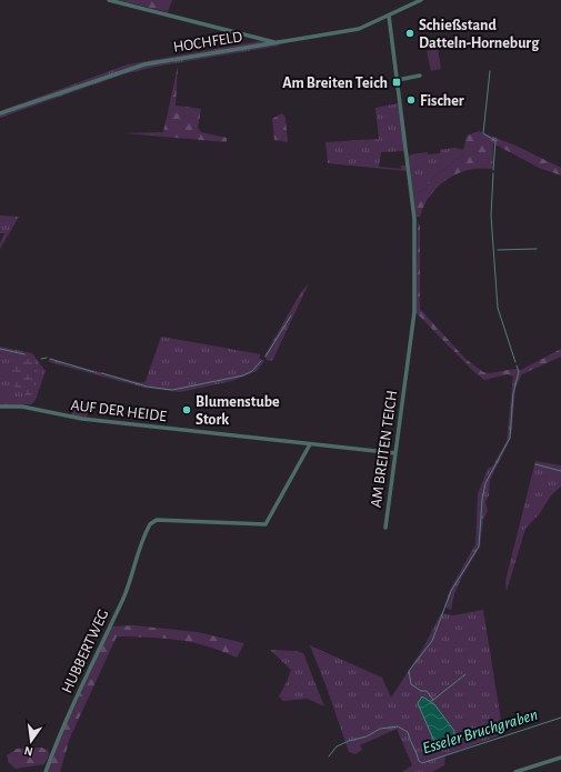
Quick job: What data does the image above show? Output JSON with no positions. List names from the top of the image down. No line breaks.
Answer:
{"streets":{"street":["HOCHFELD","AUF DER HEIDE","AM BREITEN TEICH","HUBBERTWEG"]},"crossings":[["HOCHFELD","AM BREITEN TEICH"],["AUF DER HEIDE","AM BREITEN TEICH"],["AUF DER HEIDE","HUBBERTWEG"]],"water":["Esseler Bruchgraben"],"places":{"other":["Schießstand Datteln-Horneburg","Fischer","Blumenstube Stork"],"transit":["Am Breiten Teich"]},"north":"bottom"}
